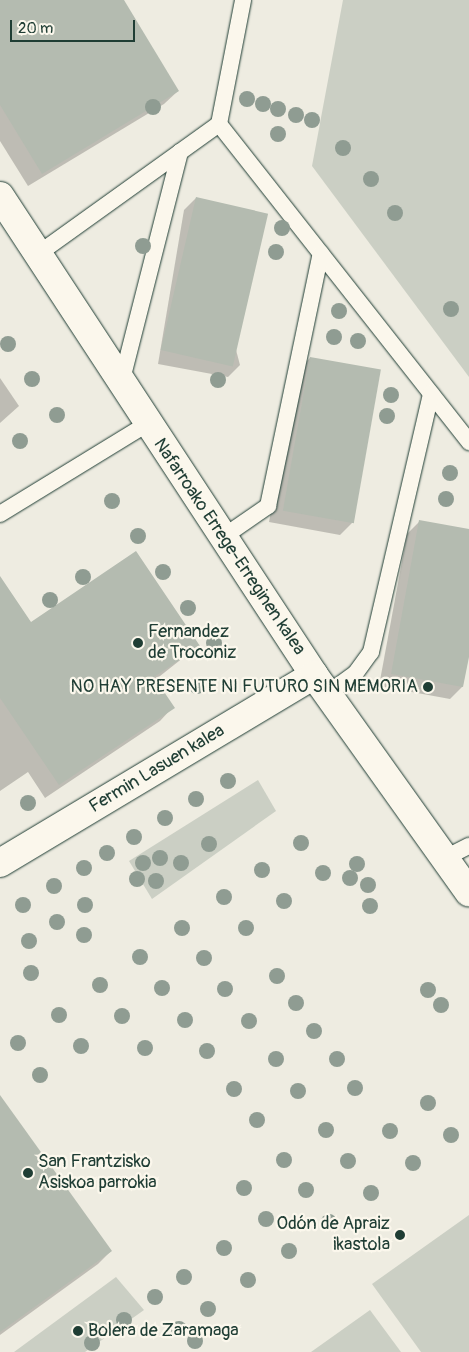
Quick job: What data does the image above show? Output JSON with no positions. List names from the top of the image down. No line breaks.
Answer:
{"streets":{"street":["Nafarroako Errege-Erreginen kalea","Fermin Lasuen kalea"]},"crossings":[["Nafarroako Errege-Erreginen kalea","Fermin Lasuen kalea"]],"places":["Fernandez de Troconiz","NO HAY PRESENTE NI FUTURO SIN MEMORIA","San Frantzisko Asiskoa parrokia","Odón de Apraiz ikastola","Bolera de Zaramaga"],"scale_bar":"20 m"}
